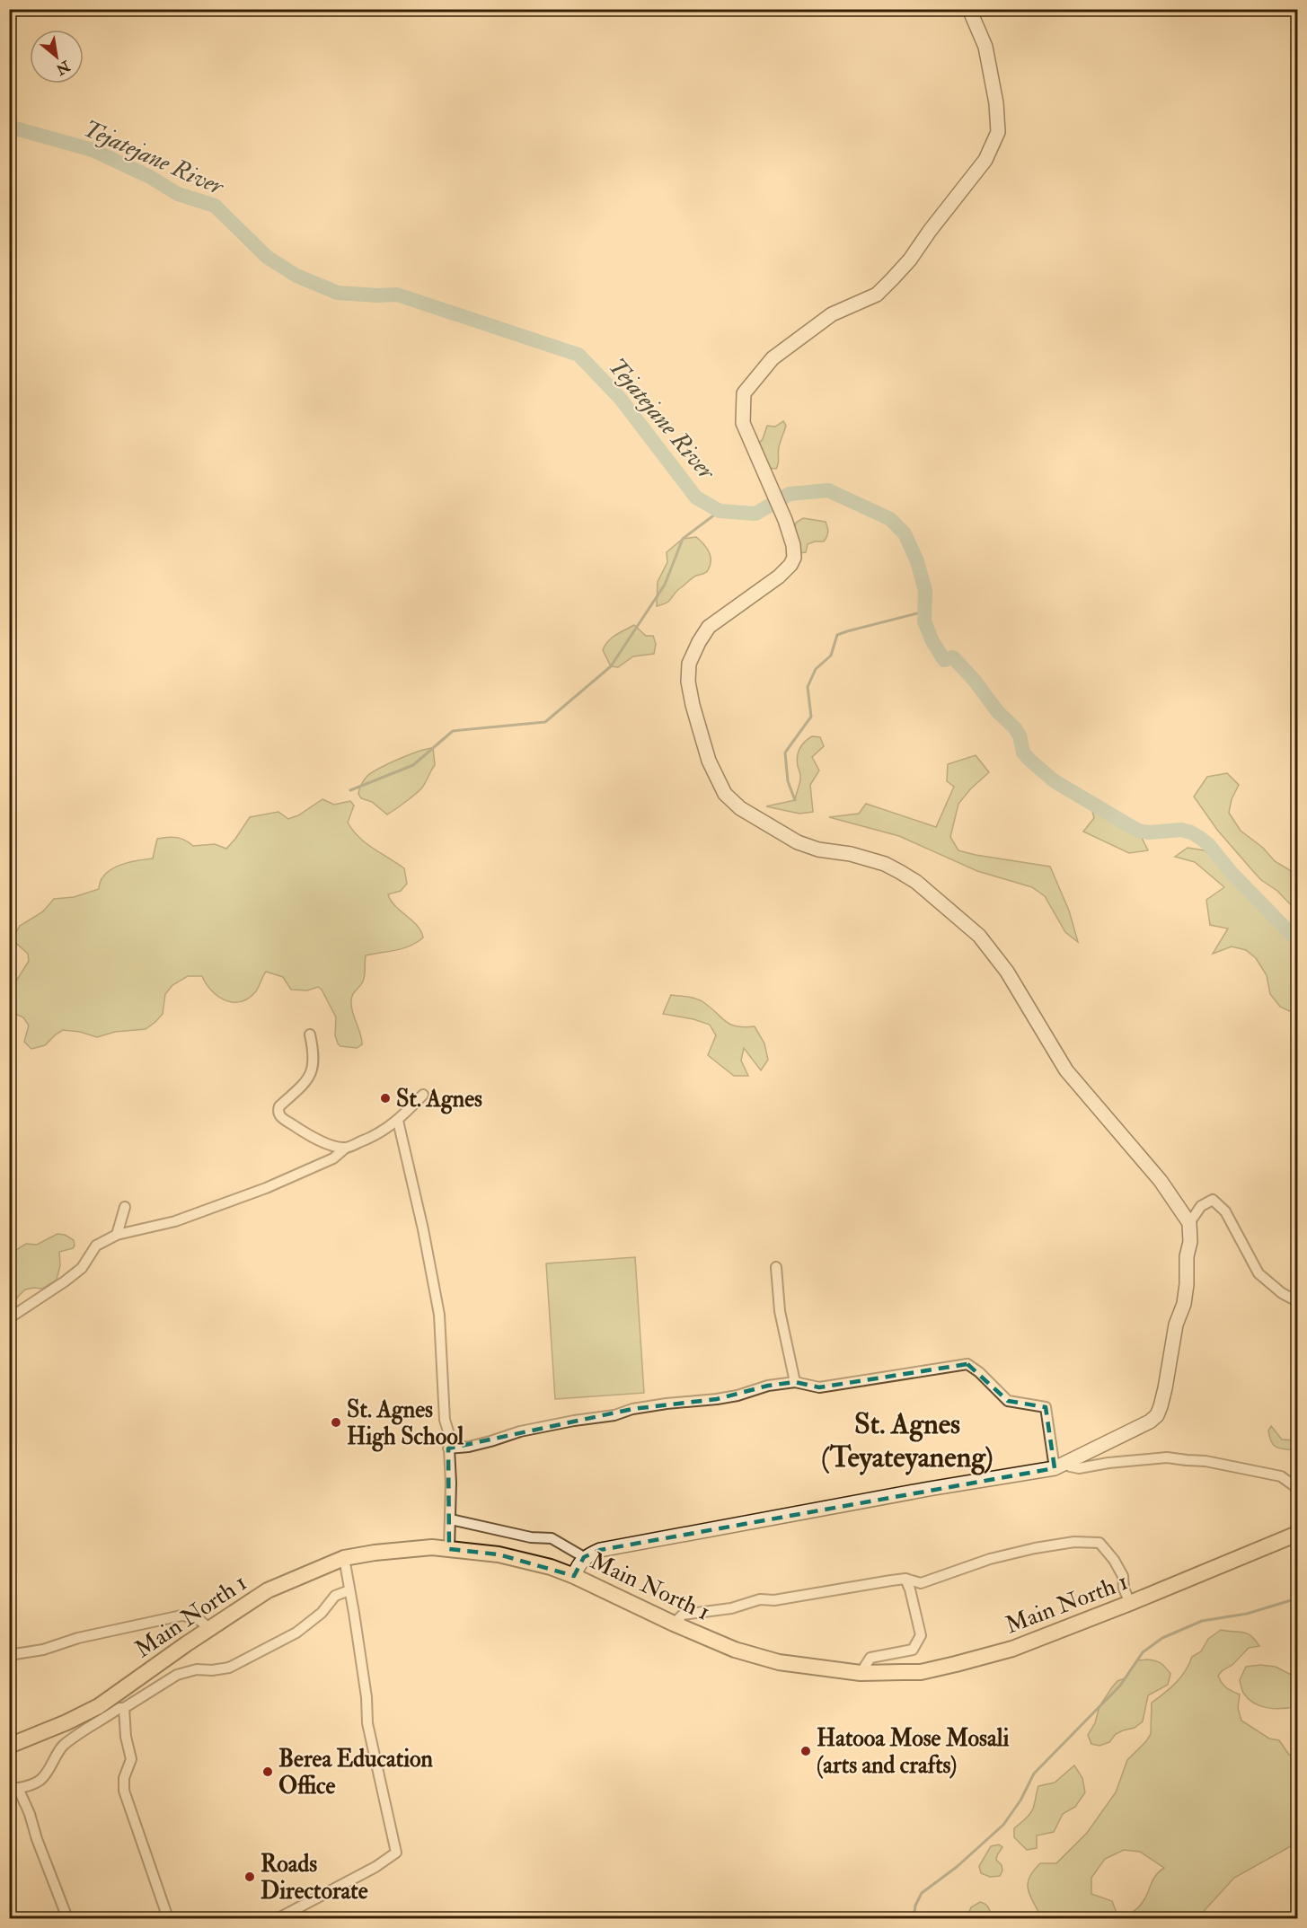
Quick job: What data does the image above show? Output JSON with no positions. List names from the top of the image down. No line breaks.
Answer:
{"streets":{"main road":["Main North 1"]},"districts":["St. Agnes (Teyateyaneng)"],"water":["Tejatejane River"],"places":["St. Agnes","St. Agnes High School","Hatooa Mose Mosali (arts and crafts)","Berea Education Office","Roads Directorate"],"north":"bottom right"}
